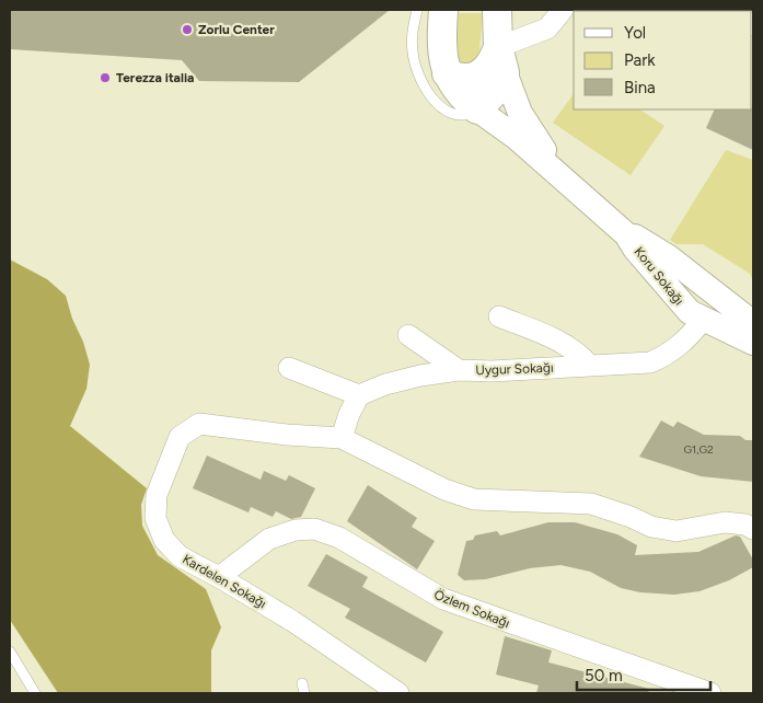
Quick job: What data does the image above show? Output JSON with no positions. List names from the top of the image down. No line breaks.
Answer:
{"streets":{"street":["Koru Sokağı","Uygur Sokağı","Kardelen Sokağı","Özlem Sokağı"]},"crossings":[["Koru Sokağı","Uygur Sokağı"],["Kardelen Sokağı","Özlem Sokağı"]],"places":["Zorlu Center","Terezza italia"],"house_numbers":["G1,G2"],"legend":["Yol","Park","Bina"],"scale_bar":"50 m"}
